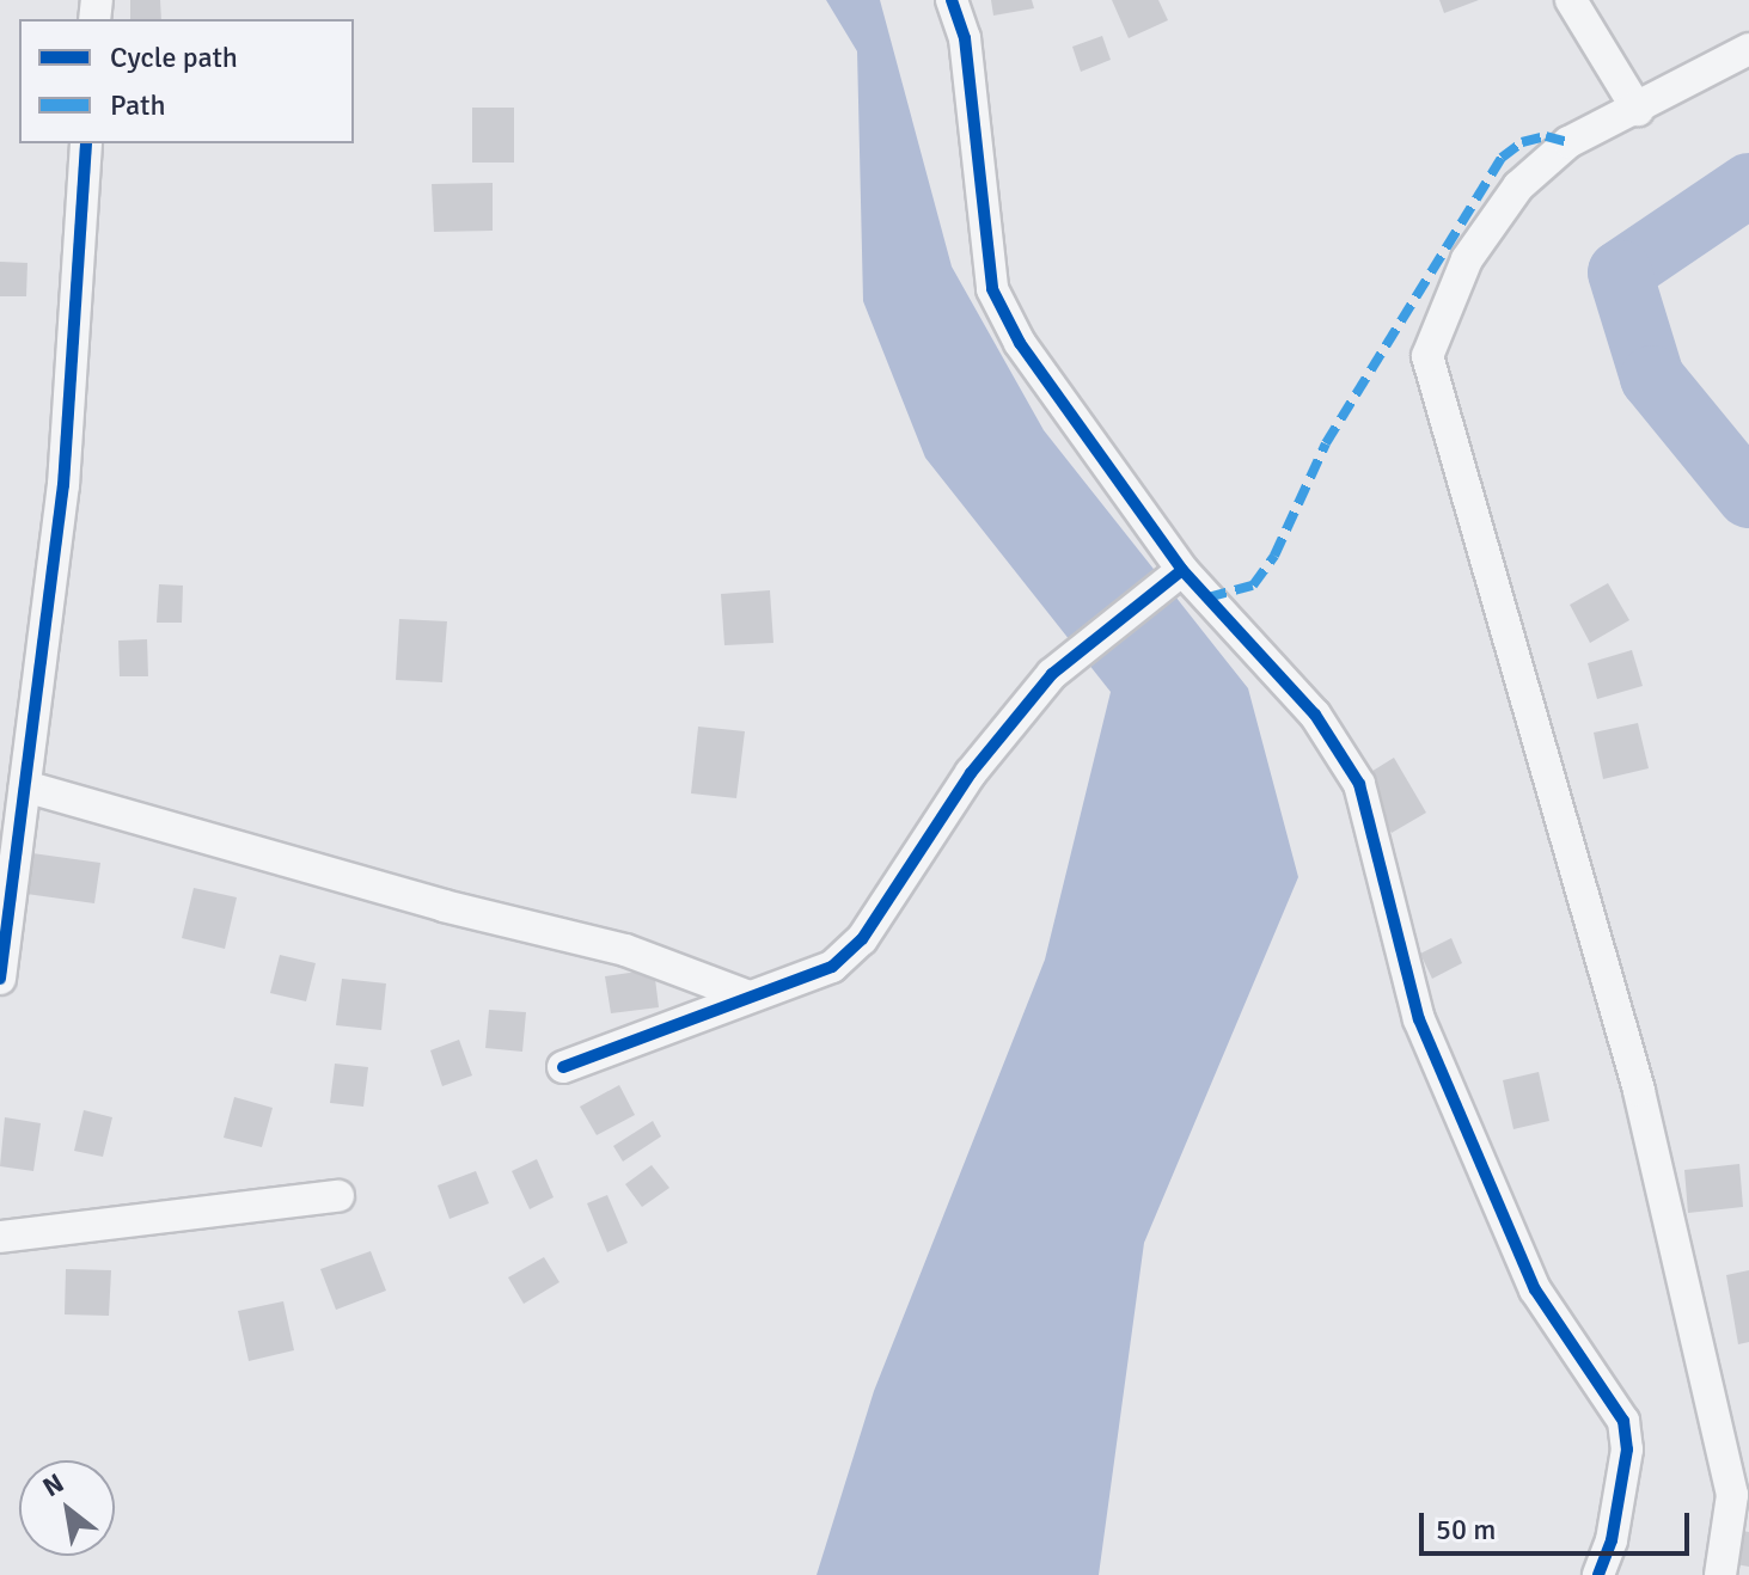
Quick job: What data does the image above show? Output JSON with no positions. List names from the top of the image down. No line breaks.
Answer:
{"legend":["Cycle path","Path"],"scale_bar":"50 m","north":"top left"}
